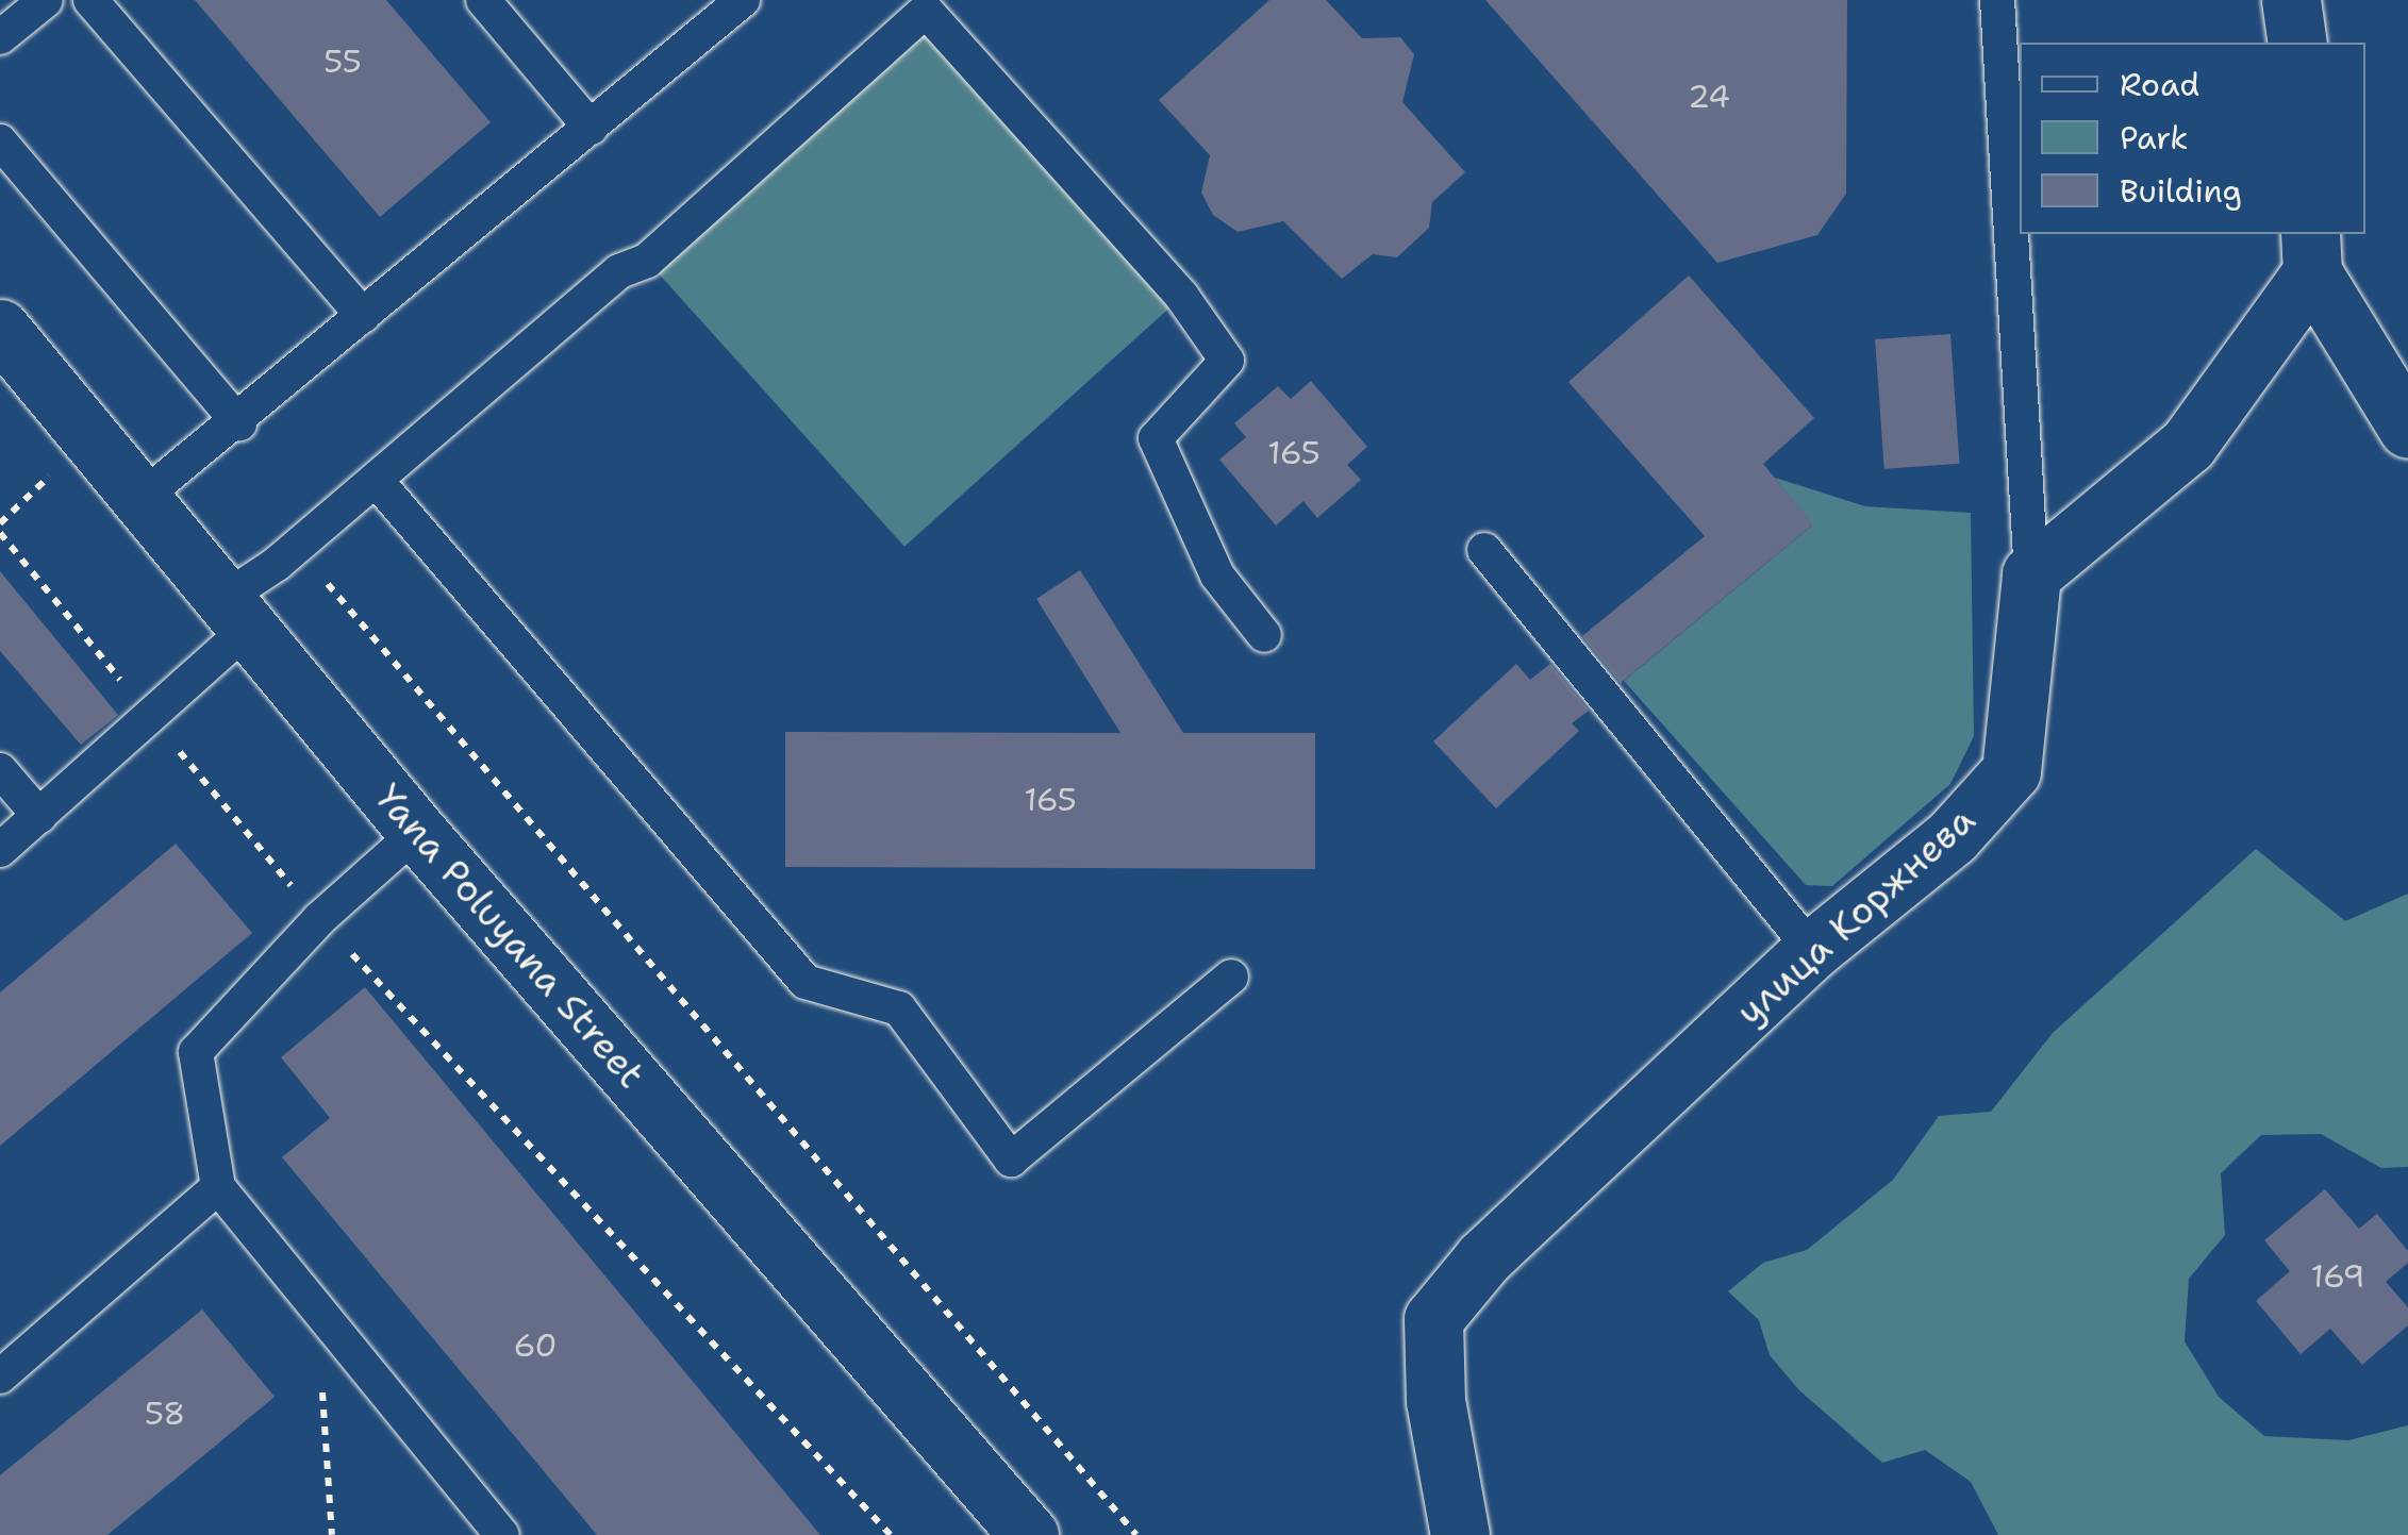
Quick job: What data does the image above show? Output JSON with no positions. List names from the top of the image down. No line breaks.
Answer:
{"streets":{"street":["улица Коржнева","Yana Poluyana Street"]},"house_numbers":["55","24","165","165","169","60","58"],"legend":["Road","Park","Building"]}
